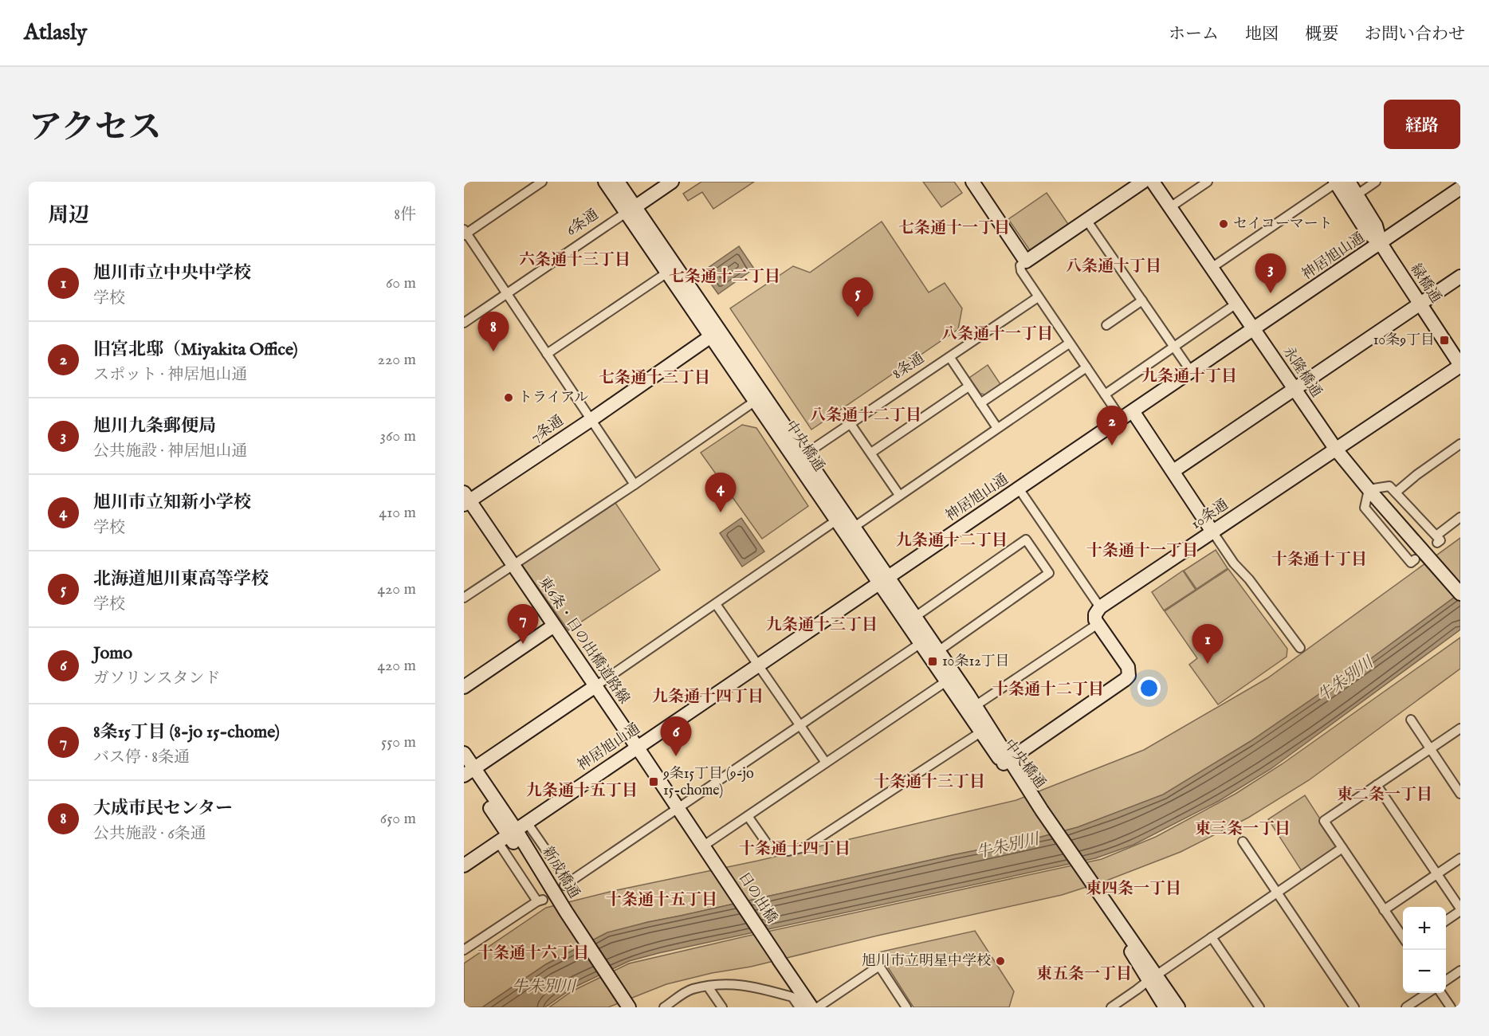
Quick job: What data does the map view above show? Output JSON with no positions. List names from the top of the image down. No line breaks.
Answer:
{"streets":{"street":["6条通","神居旭山通","緑橋通","8条通","永隆橋通","7条通","中央橋通","10条通","東6条・日の出橋道路線","新成橋通","日の出橋"]},"crossings":[["6条通","中央橋通"],["神居旭山通","緑橋通"],["神居旭山通","永隆橋通"],["神居旭山通","中央橋通"],["神居旭山通","東6条・日の出橋道路線"],["神居旭山通","新成橋通"],["緑橋通","10条通"],["8条通","中央橋通"],["永隆橋通","10条通"],["7条通","中央橋通"],["7条通","東6条・日の出橋道路線"],["東6条・日の出橋道路線","日の出橋"]],"districts":["七条通十一丁目","六条通十三丁目","八条通十丁目","七条通十二丁目","八条通十一丁目","九条通十丁目","七条通十三丁目","八条通十二丁目","九条通十二丁目","十条通十一丁目","十条通十丁目","九条通十三丁目","十条通十二丁目","九条通十四丁目","十条通十三丁目","九条通十五丁目","東二条一丁目","東三条一丁目","十条通十四丁目","東四条一丁目","十条通十五丁目","十条通十六丁目","東五条一丁目"],"water":["牛朱別川"],"places":{"other":["セイコーマート","トライアル","旭川市立明星中学校"],"transit":["10条9丁目","10条12丁目","9条15丁目 (9-jo 15-chome)"]},"page":{"header":"Atlasly","nav":["ホーム","地図","概要","お問い合わせ"],"title":"アクセス","buttons":"経路","heading":["周辺","8件"],"list":[{"mark":"1","name":"旭川市立中央中学校","note":"学校","value":"60 m"},{"mark":"2","name":"旧宮北邸（Miyakita Office)","note":"スポット · 神居旭山通","value":"220 m"},{"mark":"3","name":"旭川九条郵便局","note":"公共施設 · 神居旭山通","value":"360 m"},{"mark":"4","name":"旭川市立知新小学校","note":"学校","value":"410 m"},{"mark":"5","name":"北海道旭川東高等学校","note":"学校","value":"420 m"},{"mark":"6","name":"Jomo","note":"ガソリンスタンド","value":"420 m"},{"mark":"7","name":"8条15丁目 (8-jo 15-chome)","note":"バス停 · 8条通","value":"550 m"},{"mark":"8","name":"大成市民センター","note":"公共施設 · 6条通","value":"650 m"}],"pins":["3","5","8","2","4","7","1","6"],"map_buttons":["+","−"]}}
